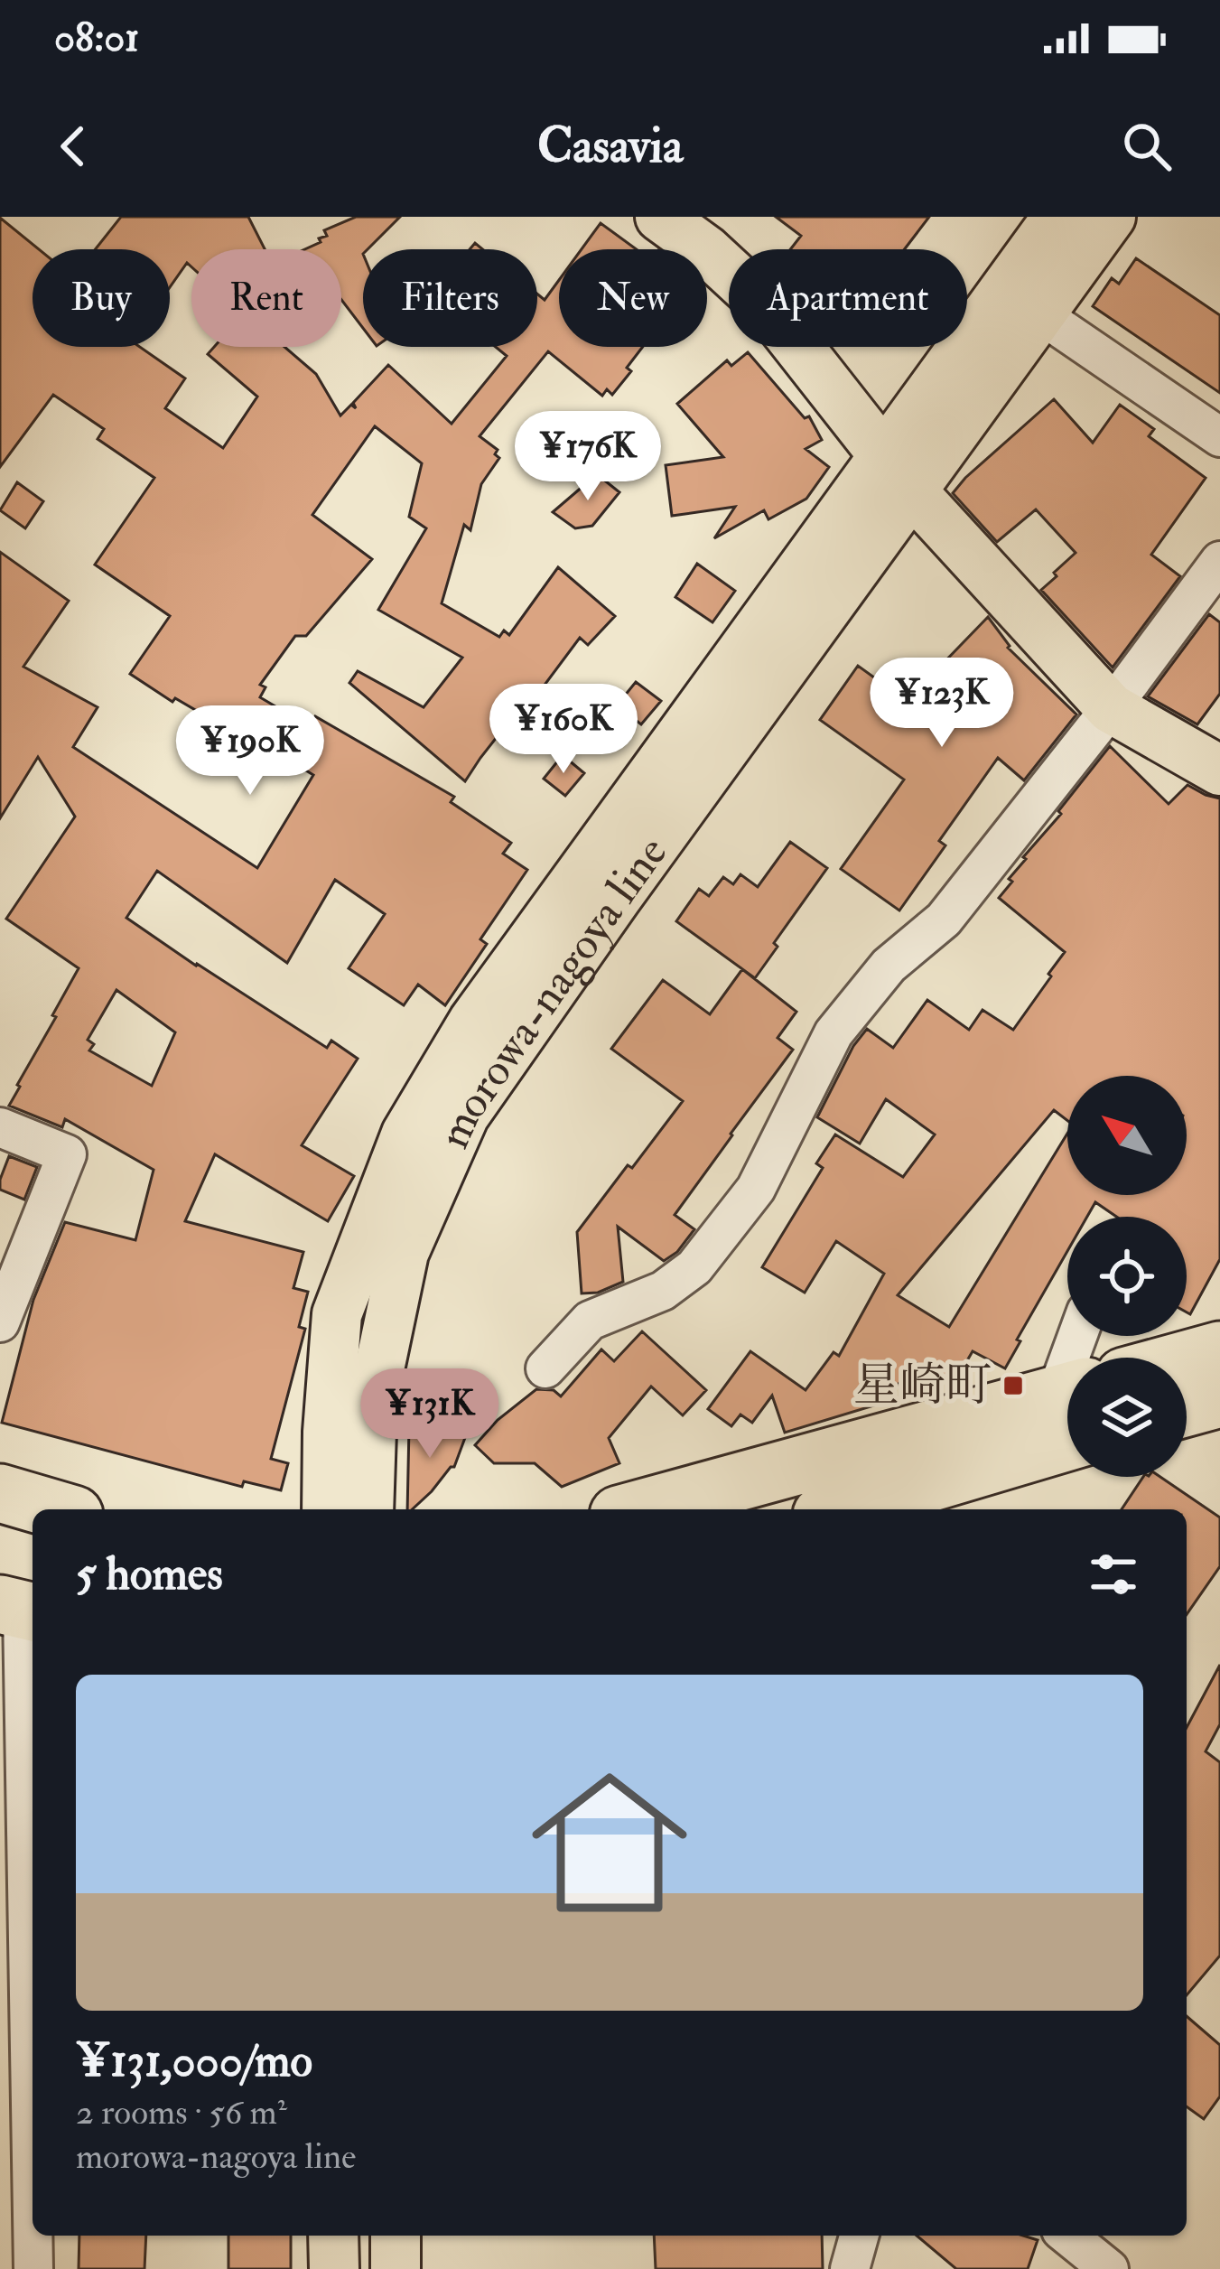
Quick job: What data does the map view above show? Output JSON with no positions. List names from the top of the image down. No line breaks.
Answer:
{"streets":{"main road":["morowa-nagoya line"]},"places":{"transit":["星崎町"]},"north":"top left","page":{"status":"08:01","header":"Casavia","chip":["Buy","Rent","Filters","New","Apartment"],"price":["¥176K","¥123K","¥160K","¥190K","¥131K"],"heading":"5 homes","list":[{"name":"¥131,000/mo","note":"2 rooms · 56 m² · morowa-nagoya line"}]}}
